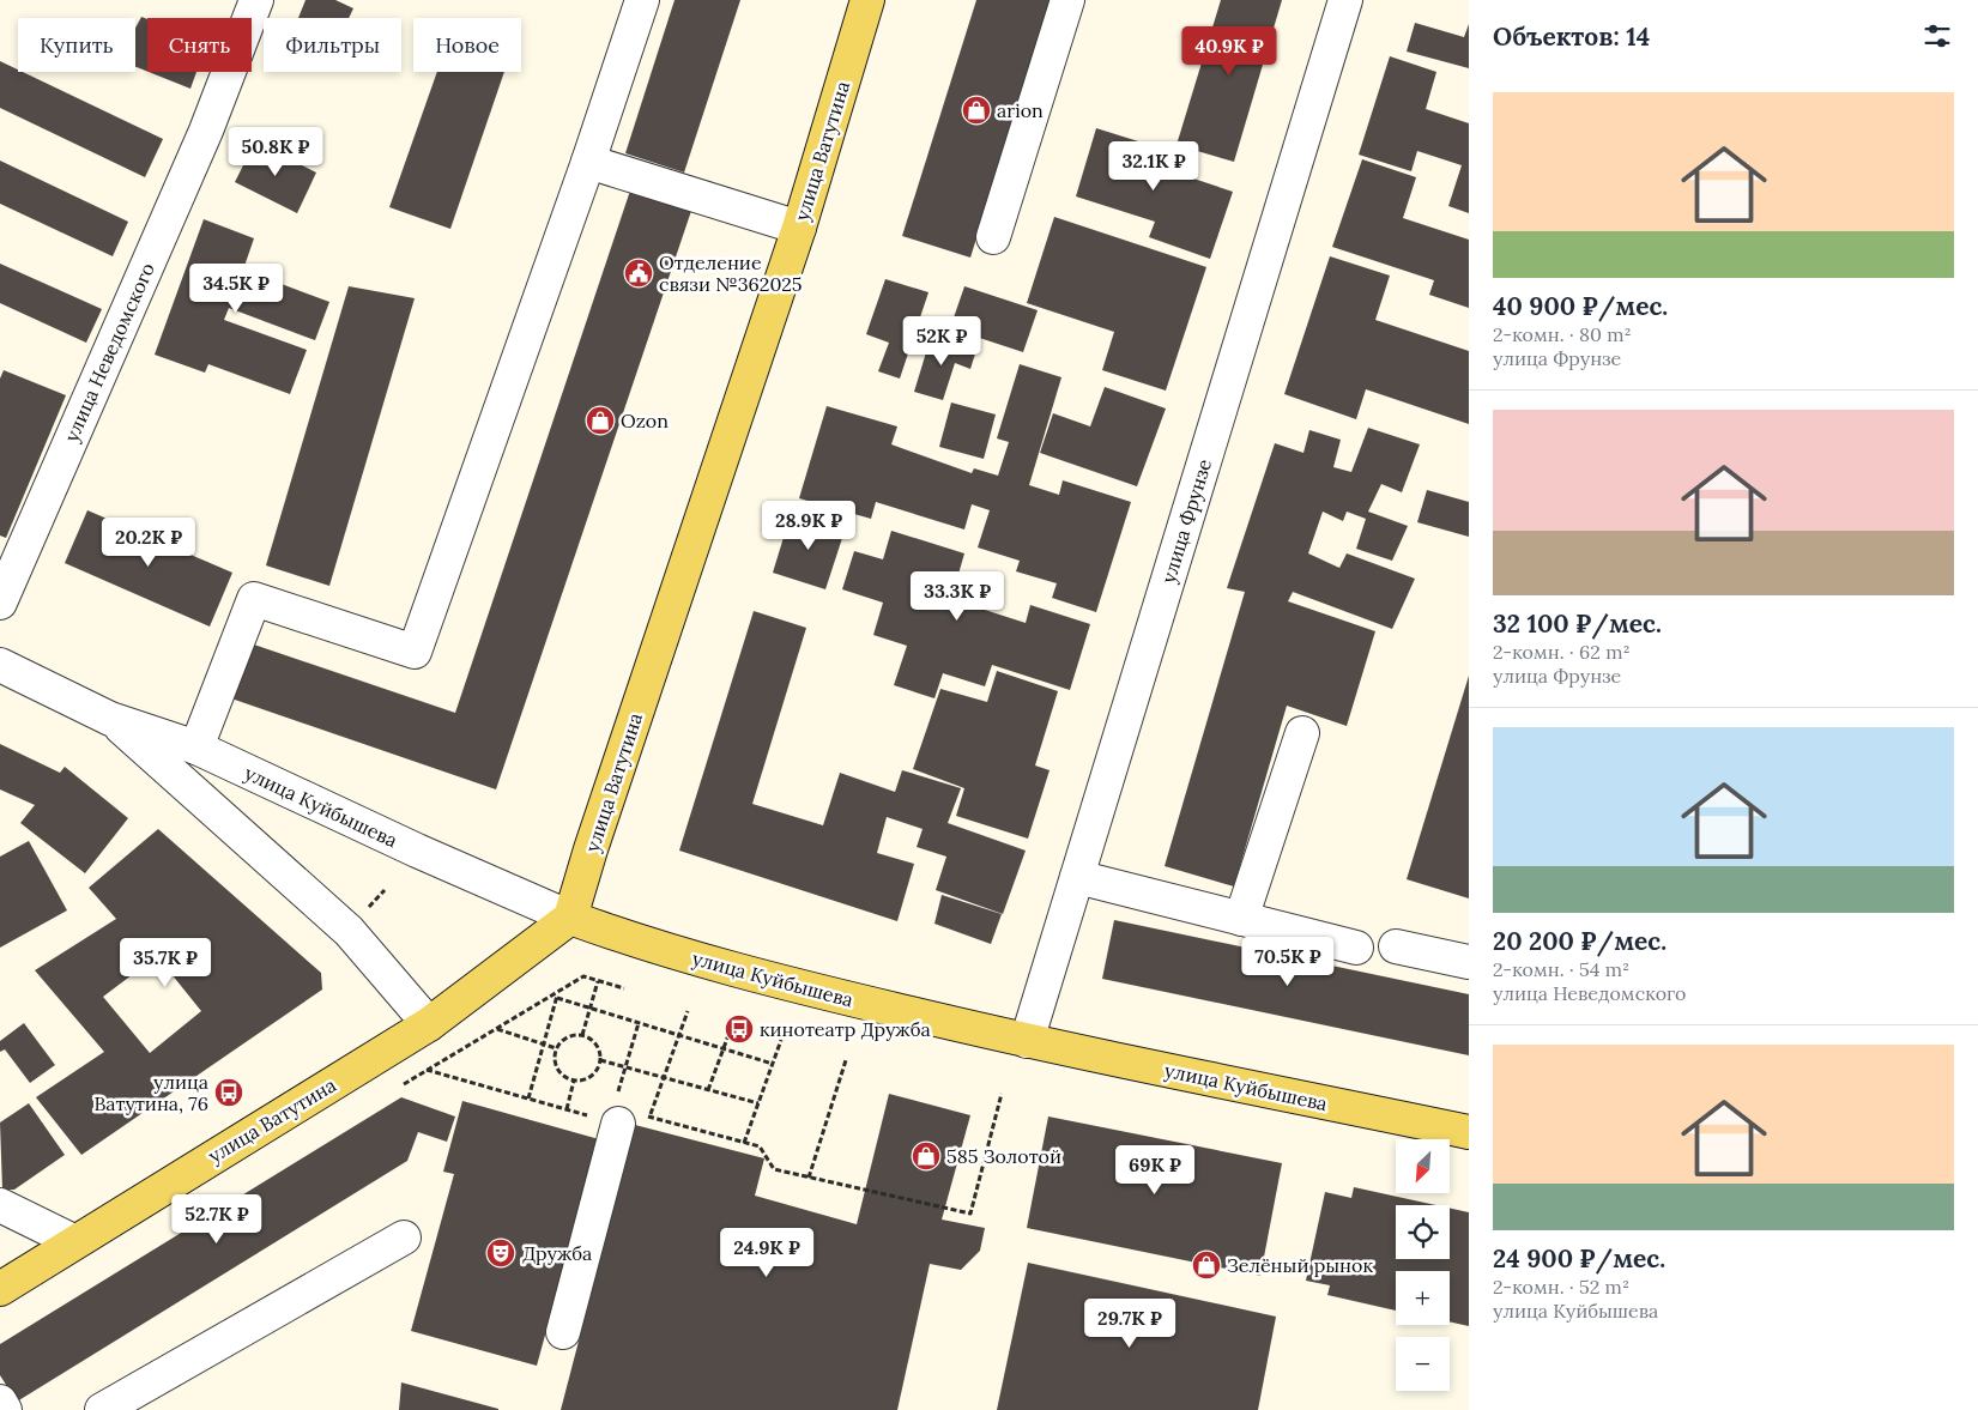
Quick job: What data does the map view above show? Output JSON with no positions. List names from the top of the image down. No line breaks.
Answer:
{"streets":{"main road":["улица Ватутина","улица Куйбышева"],"street":["улица Неведомского","улица Фрунзе"]},"crossings":[["улица Ватутина","улица Куйбышева"],["улица Фрунзе","улица Куйбышева"]],"places":{"shop":["arion","Ozon","585 Золотой","Зелёный рынок"],"public building":["Отделение связи №362025"],"bus stop":["кинотеатр Дружба","улица Ватутина, 76"],"theatre":["Дружба"]},"north":"bottom left","page":{"heading":"Объектов: 14","chip":["Купить","Снять","Фильтры","Новое"],"price":["40.9K ₽","50.8K ₽","32.1K ₽","34.5K ₽","52K ₽","28.9K ₽","20.2K ₽","33.3K ₽","70.5K ₽","35.7K ₽","69K ₽","52.7K ₽","24.9K ₽","29.7K ₽"],"list":[{"name":"40 900 ₽/мес.","note":"2-комн. · 80 m² · улица Фрунзе"},{"name":"32 100 ₽/мес.","note":"2-комн. · 62 m² · улица Фрунзе"},{"name":"20 200 ₽/мес.","note":"2-комн. · 54 m² · улица Неведомского"},{"name":"24 900 ₽/мес.","note":"2-комн. · 52 m² · улица Куйбышева"}],"map_buttons":["+","−"]}}
